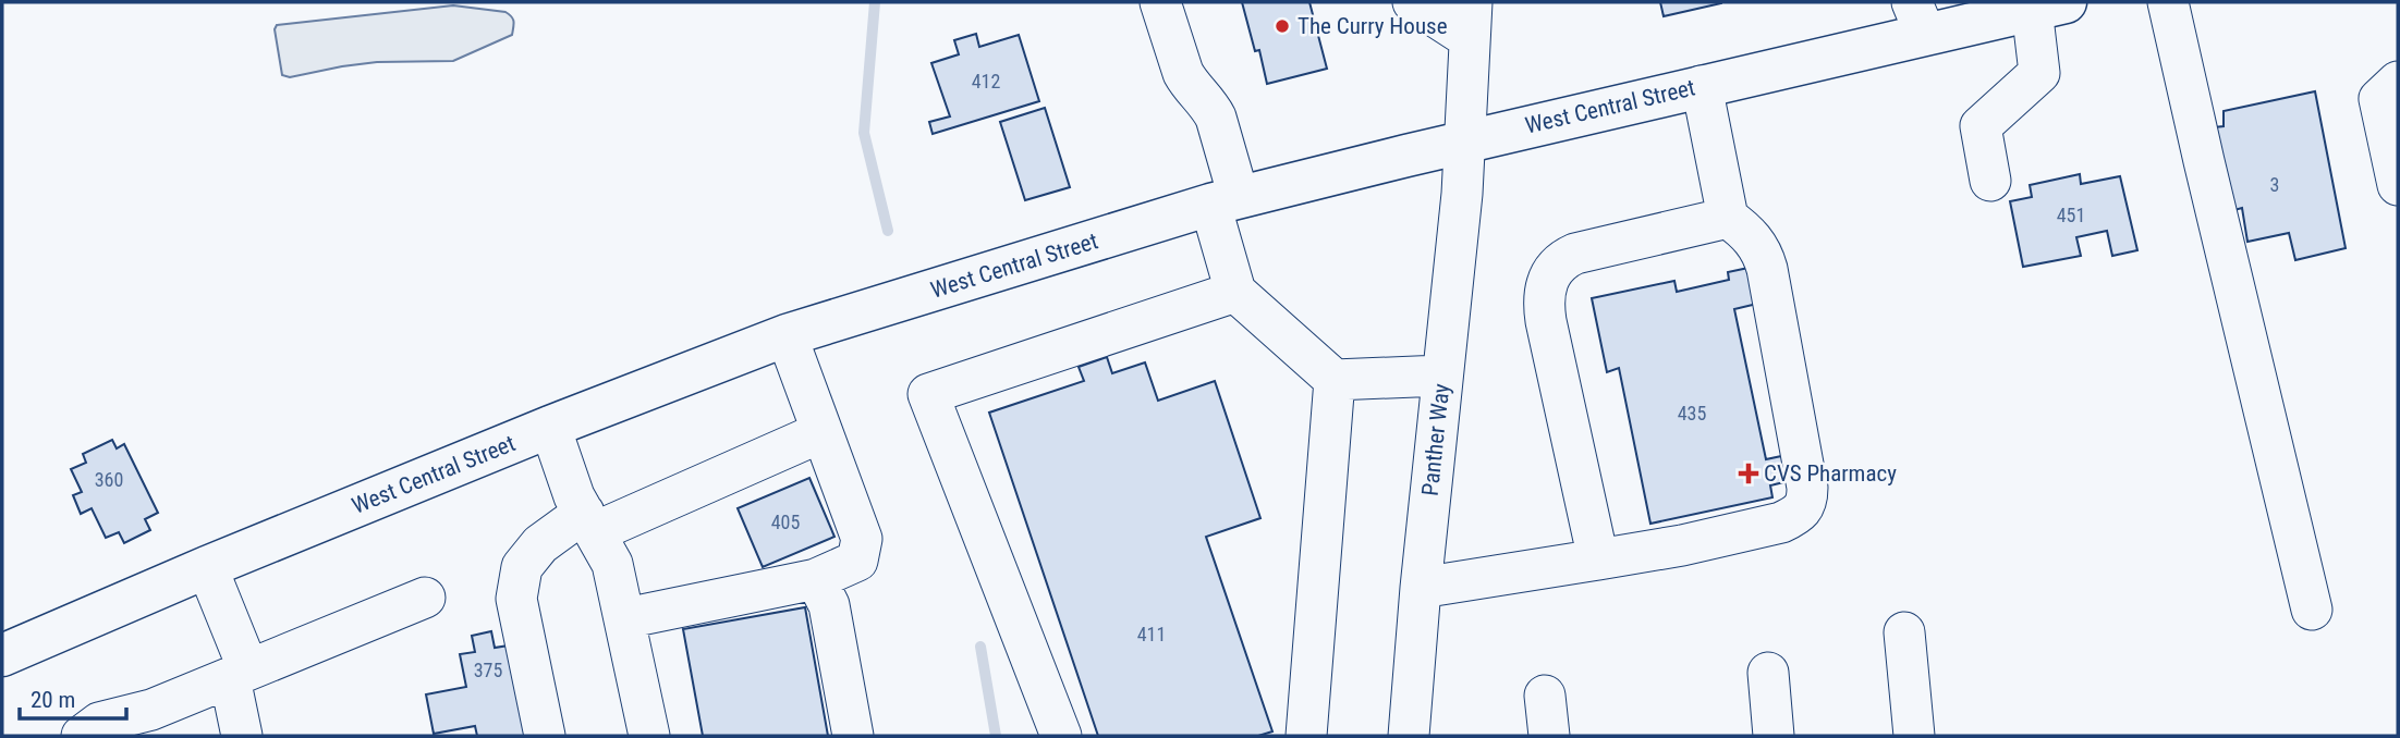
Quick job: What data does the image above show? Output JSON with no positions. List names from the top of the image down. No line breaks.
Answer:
{"streets":{"main road":["West Central Street"],"street":["Panther Way"]},"crossings":[["West Central Street","Panther Way"]],"places":{"other":["The Curry House"],"health":["CVS Pharmacy"]},"house_numbers":["412","3","451","435","360","405","411","375"],"scale_bar":"20 m"}
